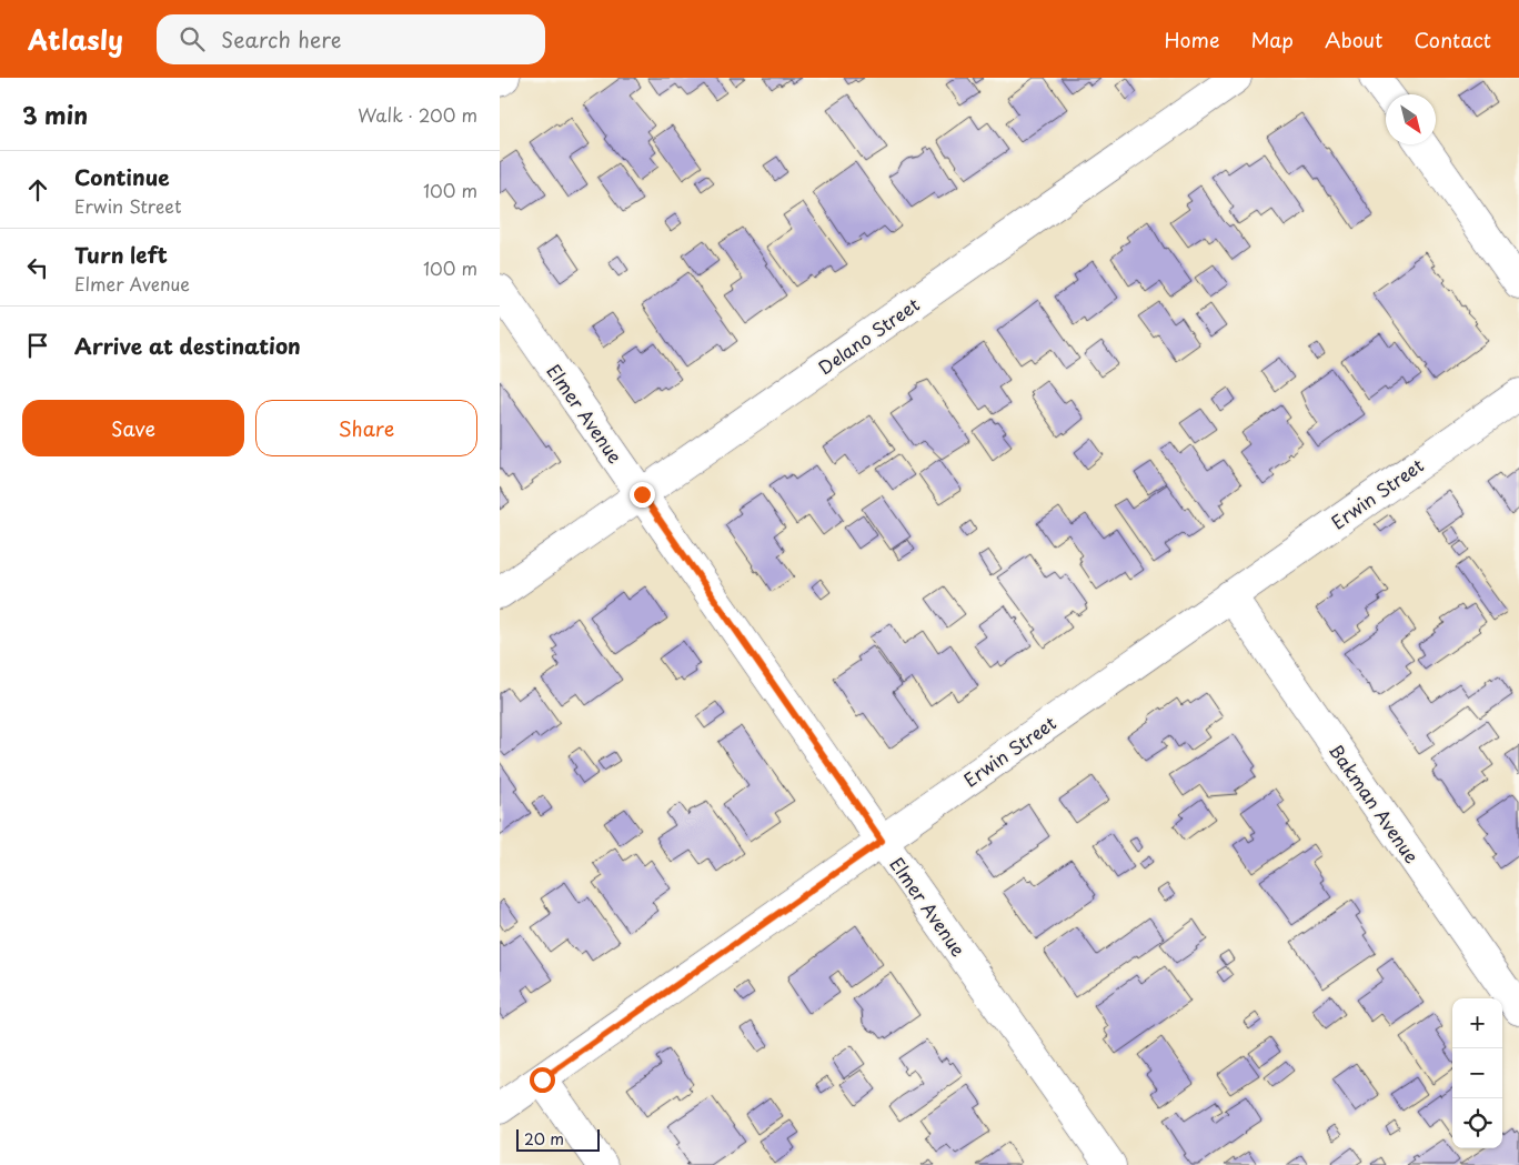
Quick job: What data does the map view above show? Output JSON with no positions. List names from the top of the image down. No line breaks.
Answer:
{"streets":{"street":["Delano Street","Elmer Avenue","Erwin Street","Bakman Avenue"]},"crossings":[["Delano Street","Elmer Avenue"],["Elmer Avenue","Erwin Street"],["Erwin Street","Bakman Avenue"]],"scale_bar":"20 m","north":"bottom right","page":{"header":"Atlasly","search":"Search here","nav":["Home","Map","About","Contact"],"heading":["3 min","Walk · 200 m"],"list":[["Continue","Erwin Street","100 m"],["Turn left","Elmer Avenue","100 m"],"Arrive at destination"],"buttons":["Save","Share"],"map_buttons":["+","−"],"scale":"20 m"}}
